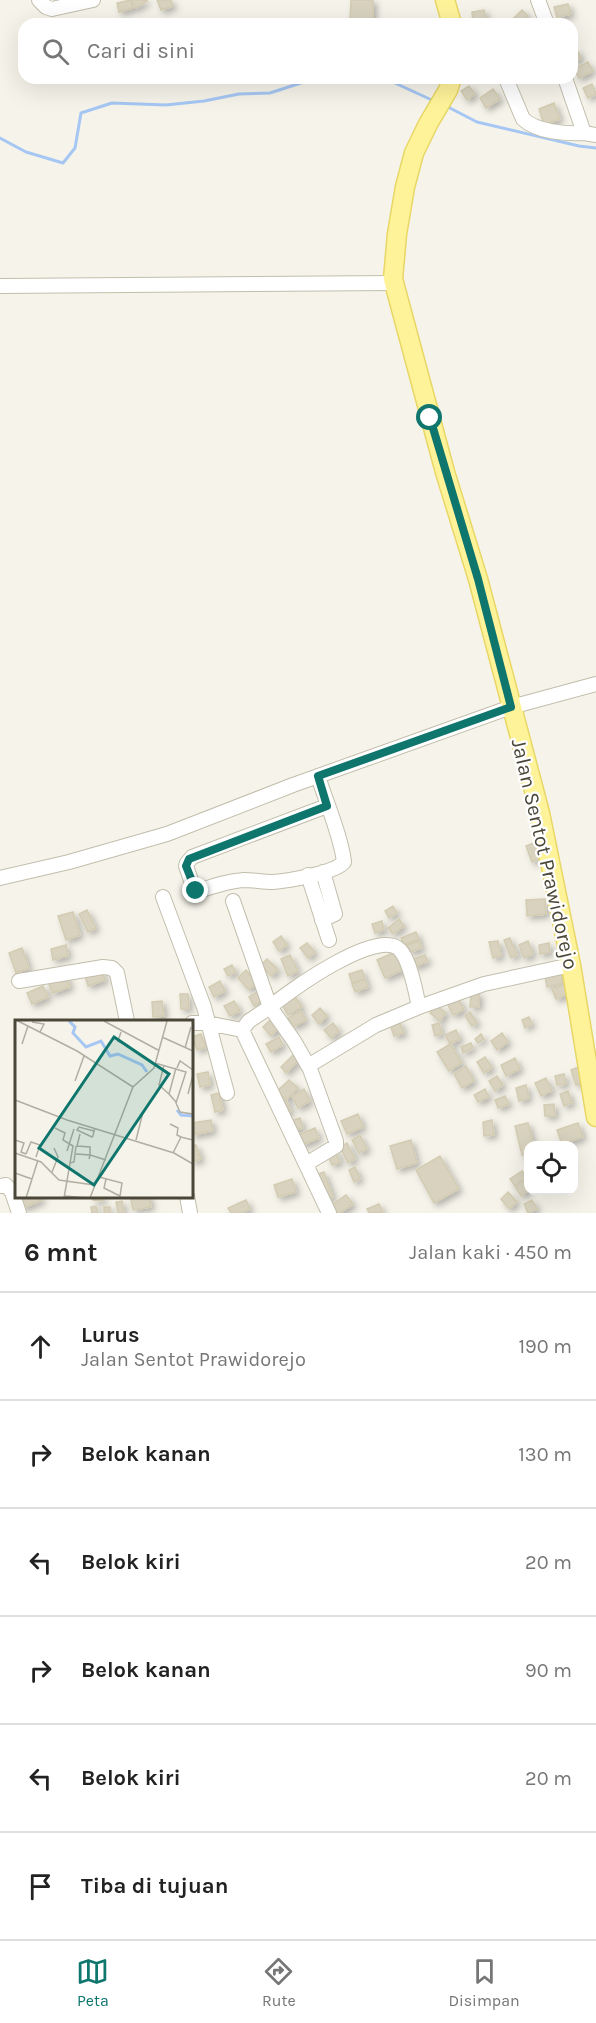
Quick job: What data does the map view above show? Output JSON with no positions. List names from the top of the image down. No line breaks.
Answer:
{"streets":{"main road":["Jalan Sentot Prawidorejo"]},"page":{"search":"Cari di sini","heading":["6 mnt","Jalan kaki · 450 m"],"list":[["Lurus","Jalan Sentot Prawidorejo","190 m"],["Belok kanan","130 m"],["Belok kiri","20 m"],["Belok kanan","90 m"],["Belok kiri","20 m"],"Tiba di tujuan"],"nav":["Peta","Rute","Disimpan"]}}
